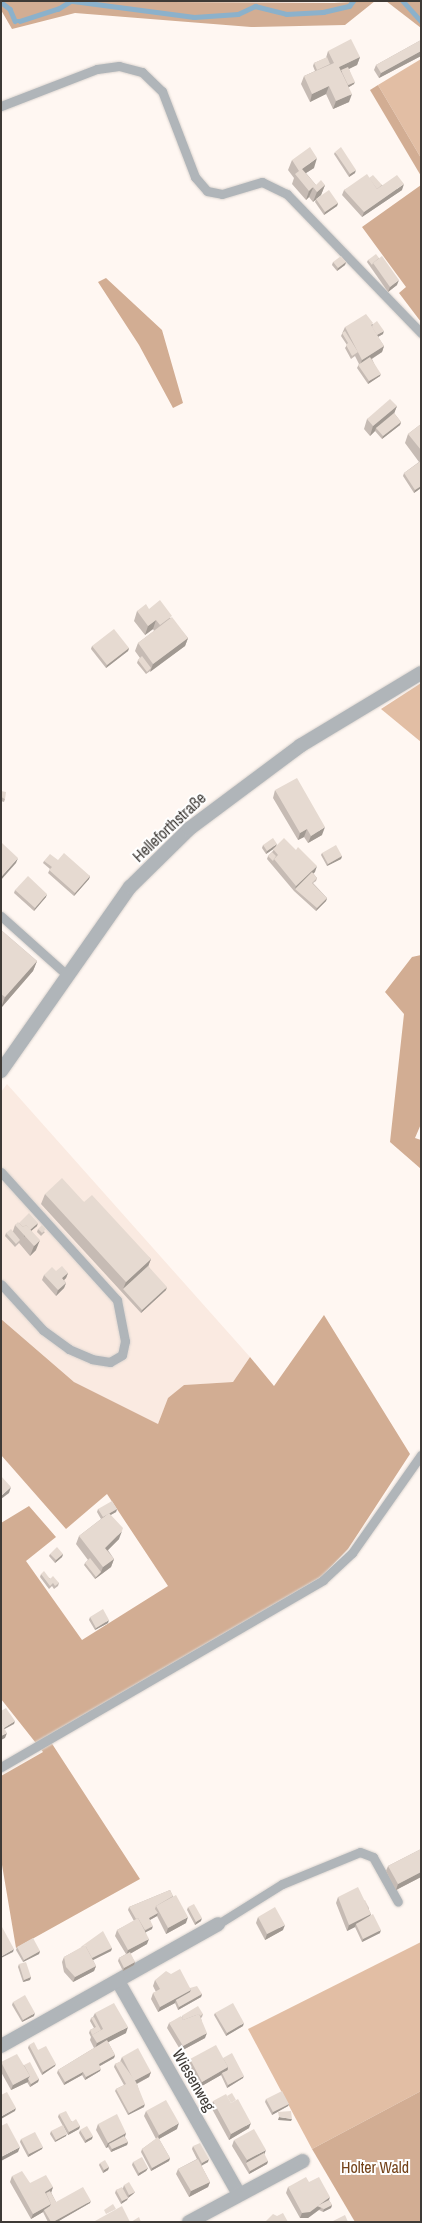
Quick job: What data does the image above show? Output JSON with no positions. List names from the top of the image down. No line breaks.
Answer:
{"streets":{"street":["Helleforthstraße","Wiesenweg"]},"parks":["Holter Wald"]}
